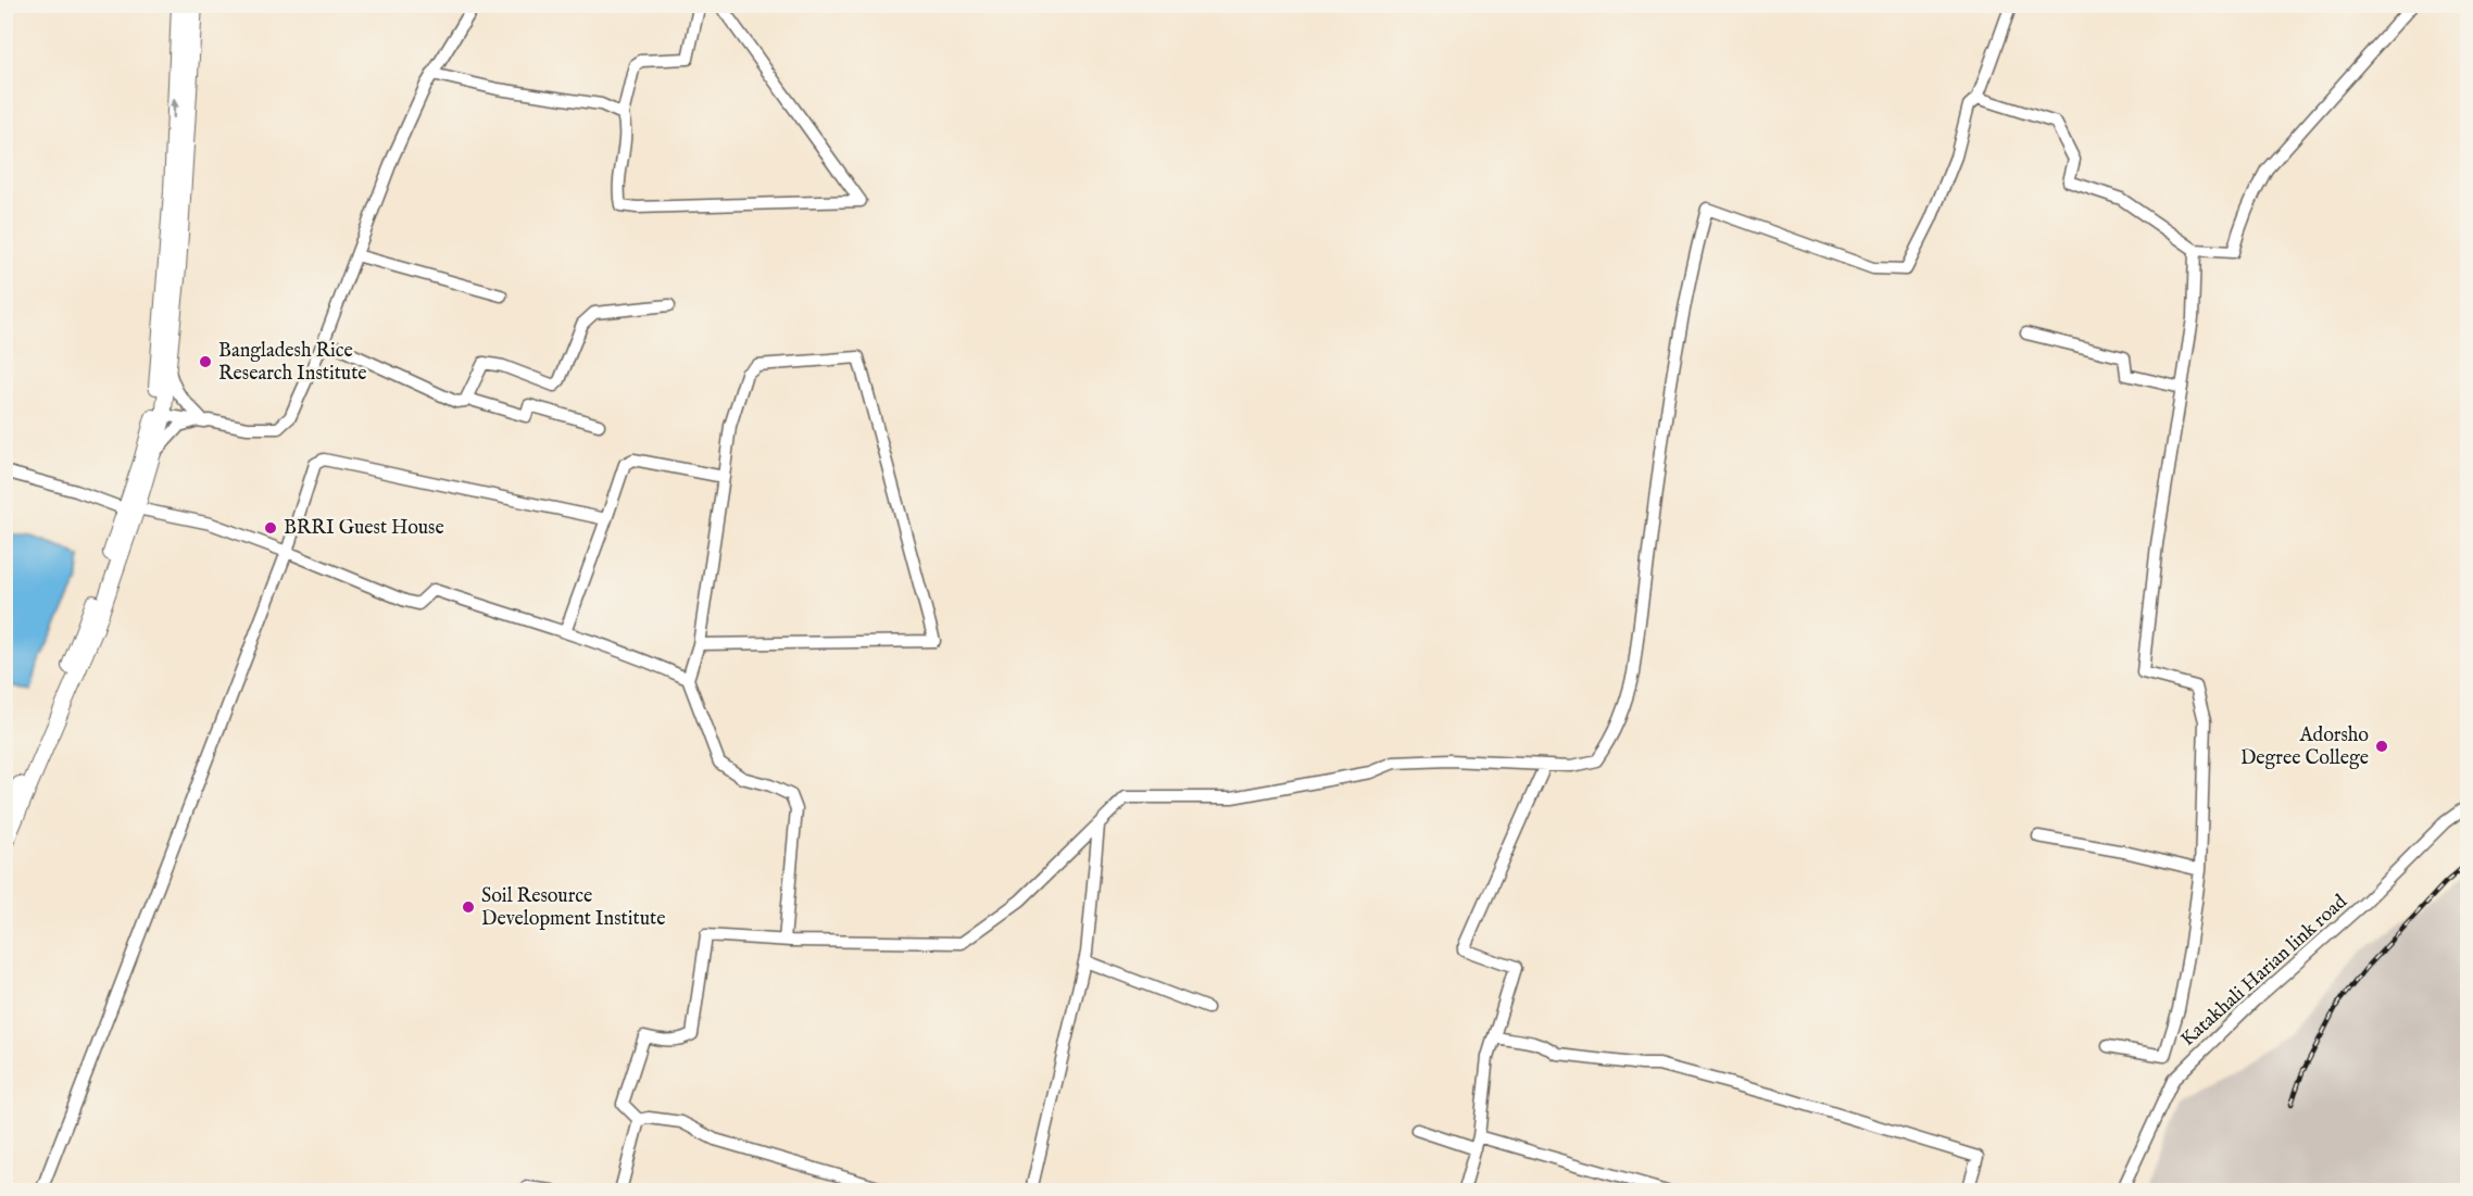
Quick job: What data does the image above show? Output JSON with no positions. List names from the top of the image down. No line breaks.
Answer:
{"streets":{"street":["Katakhali Harian link road"]},"places":["Bangladesh Rice Research Institute","BRRI Guest House","Adorsho Degree College","Soil Resource Development Institute"]}
